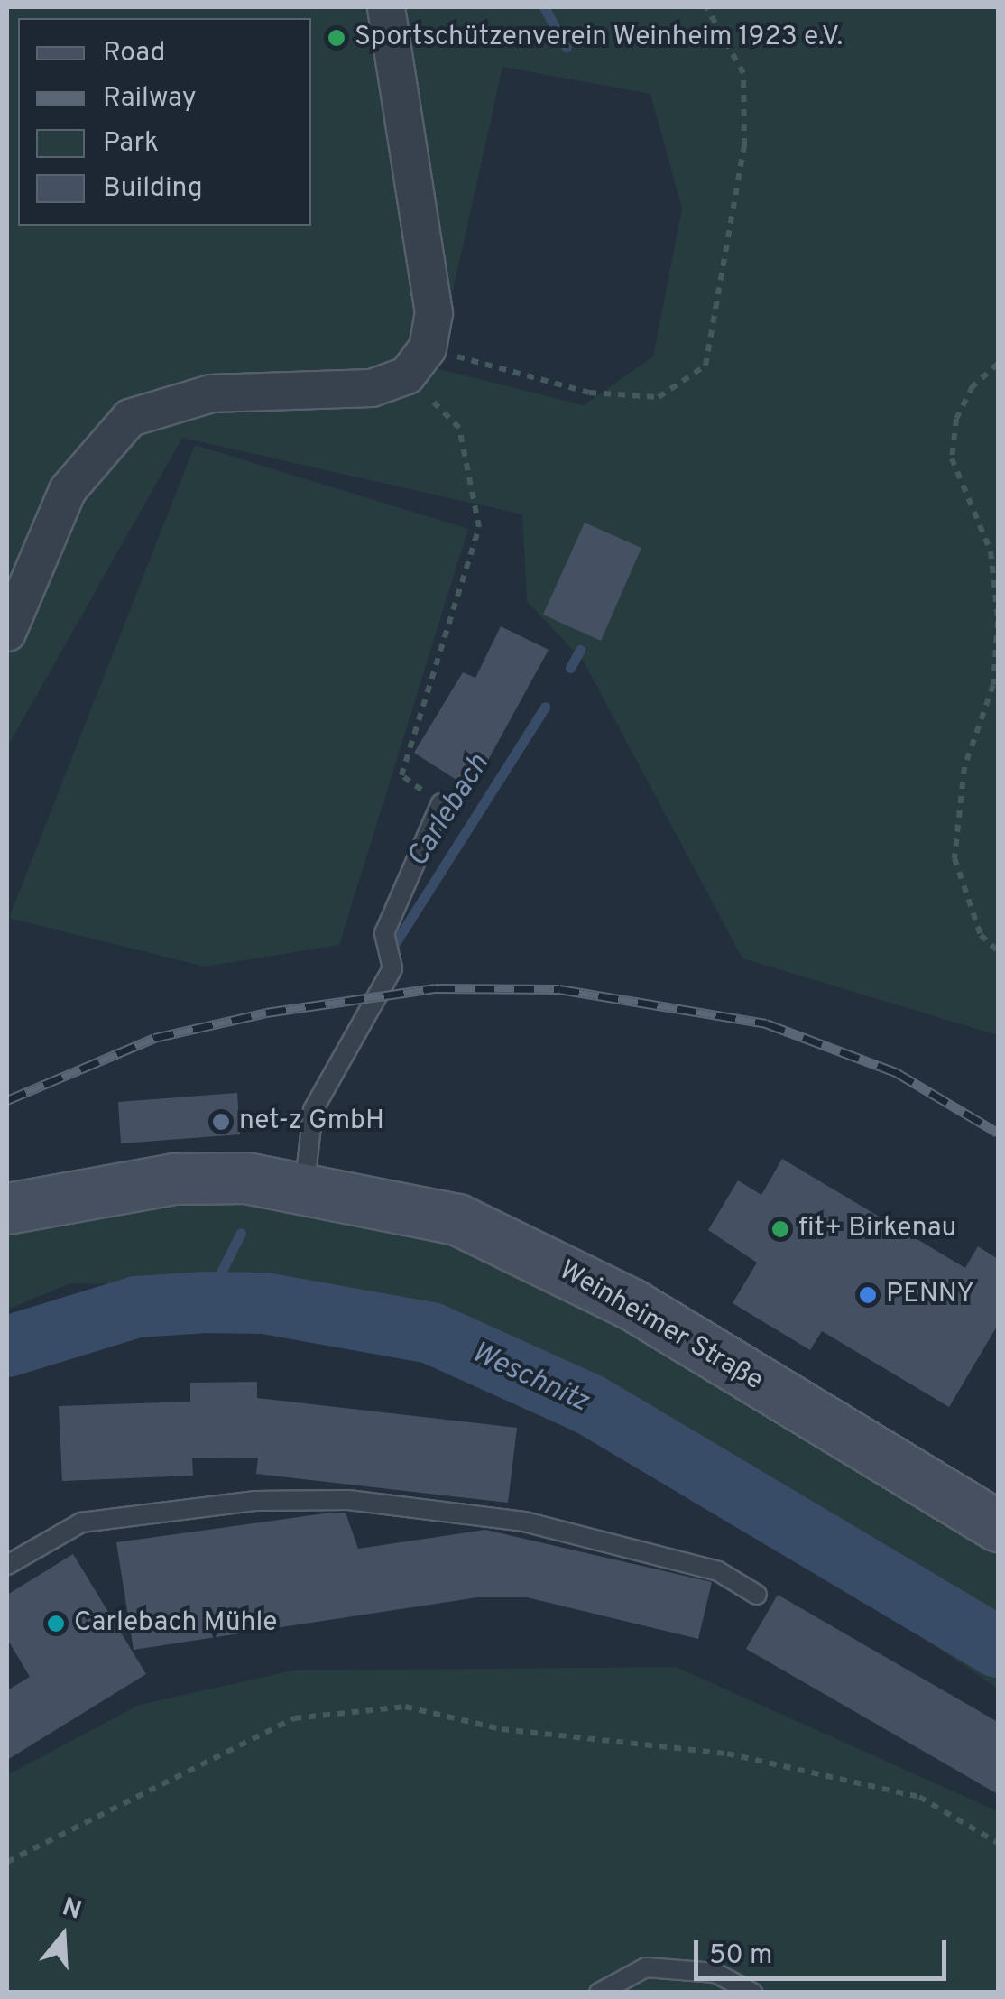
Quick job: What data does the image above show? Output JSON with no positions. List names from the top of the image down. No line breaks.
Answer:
{"streets":{"main road":["Weinheimer Straße"]},"water":["Carlebach","Weschnitz"],"places":["Sportschützenverein Weinheim 1923 e.V.","net-z GmbH","fit+ Birkenau","PENNY","Carlebach Mühle"],"legend":["Road","Railway","Park","Building"],"scale_bar":"50 m","north":"top"}
